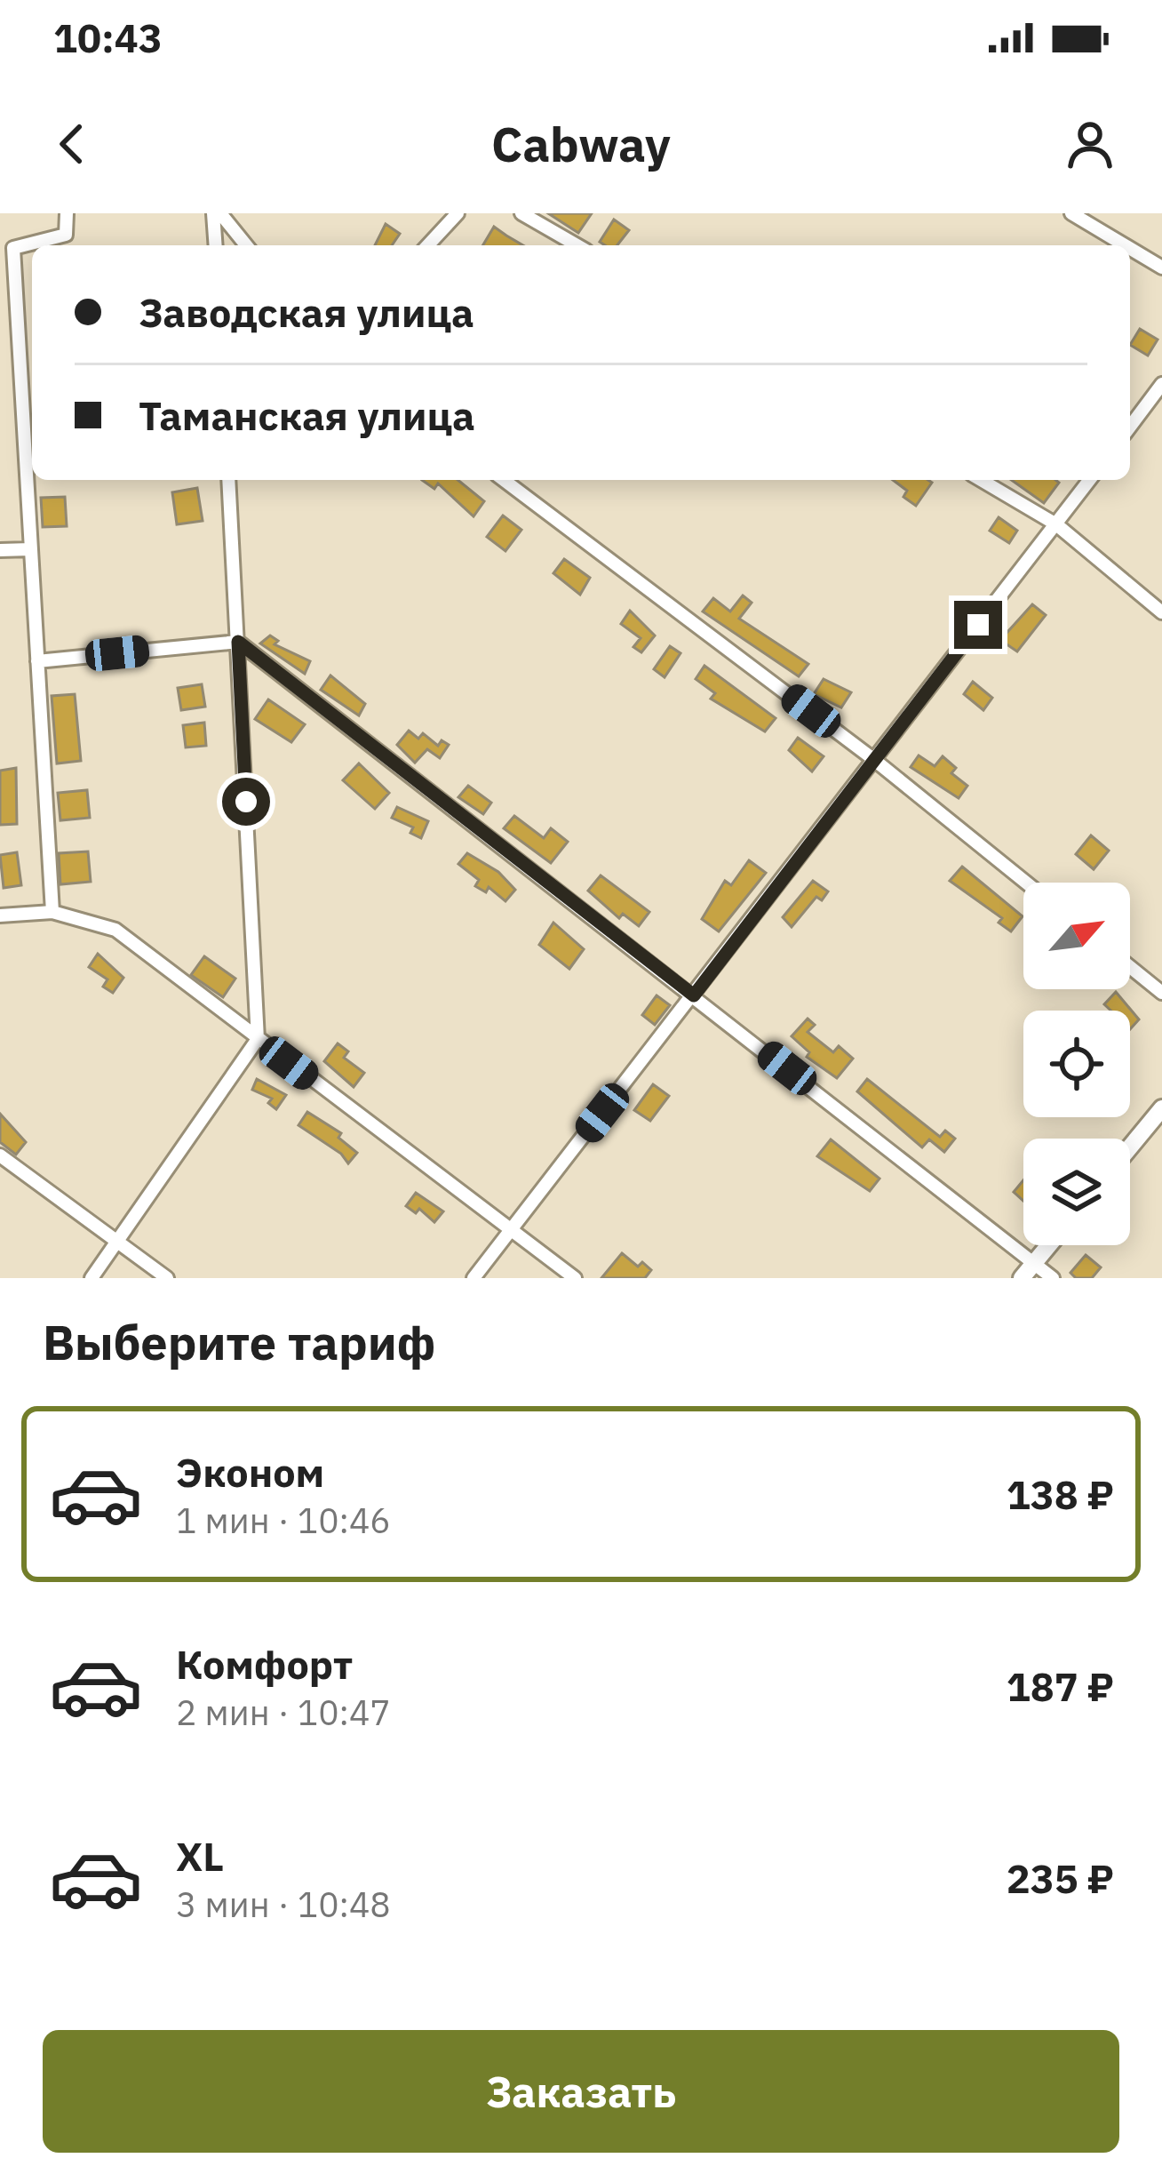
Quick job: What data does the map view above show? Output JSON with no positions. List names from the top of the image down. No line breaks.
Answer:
{"north":"top right","page":{"status":"10:43","header":"Cabway","banner":["Заводская улица","Таманская улица"],"heading":"Выберите тариф","list":[{"name":"Эконом","note":"1 мин · 10:46","value":"138 ₽"},{"name":"Комфорт","note":"2 мин · 10:47","value":"187 ₽"},{"name":"XL","note":"3 мин · 10:48","value":"235 ₽"}],"buttons":"Заказать"}}
